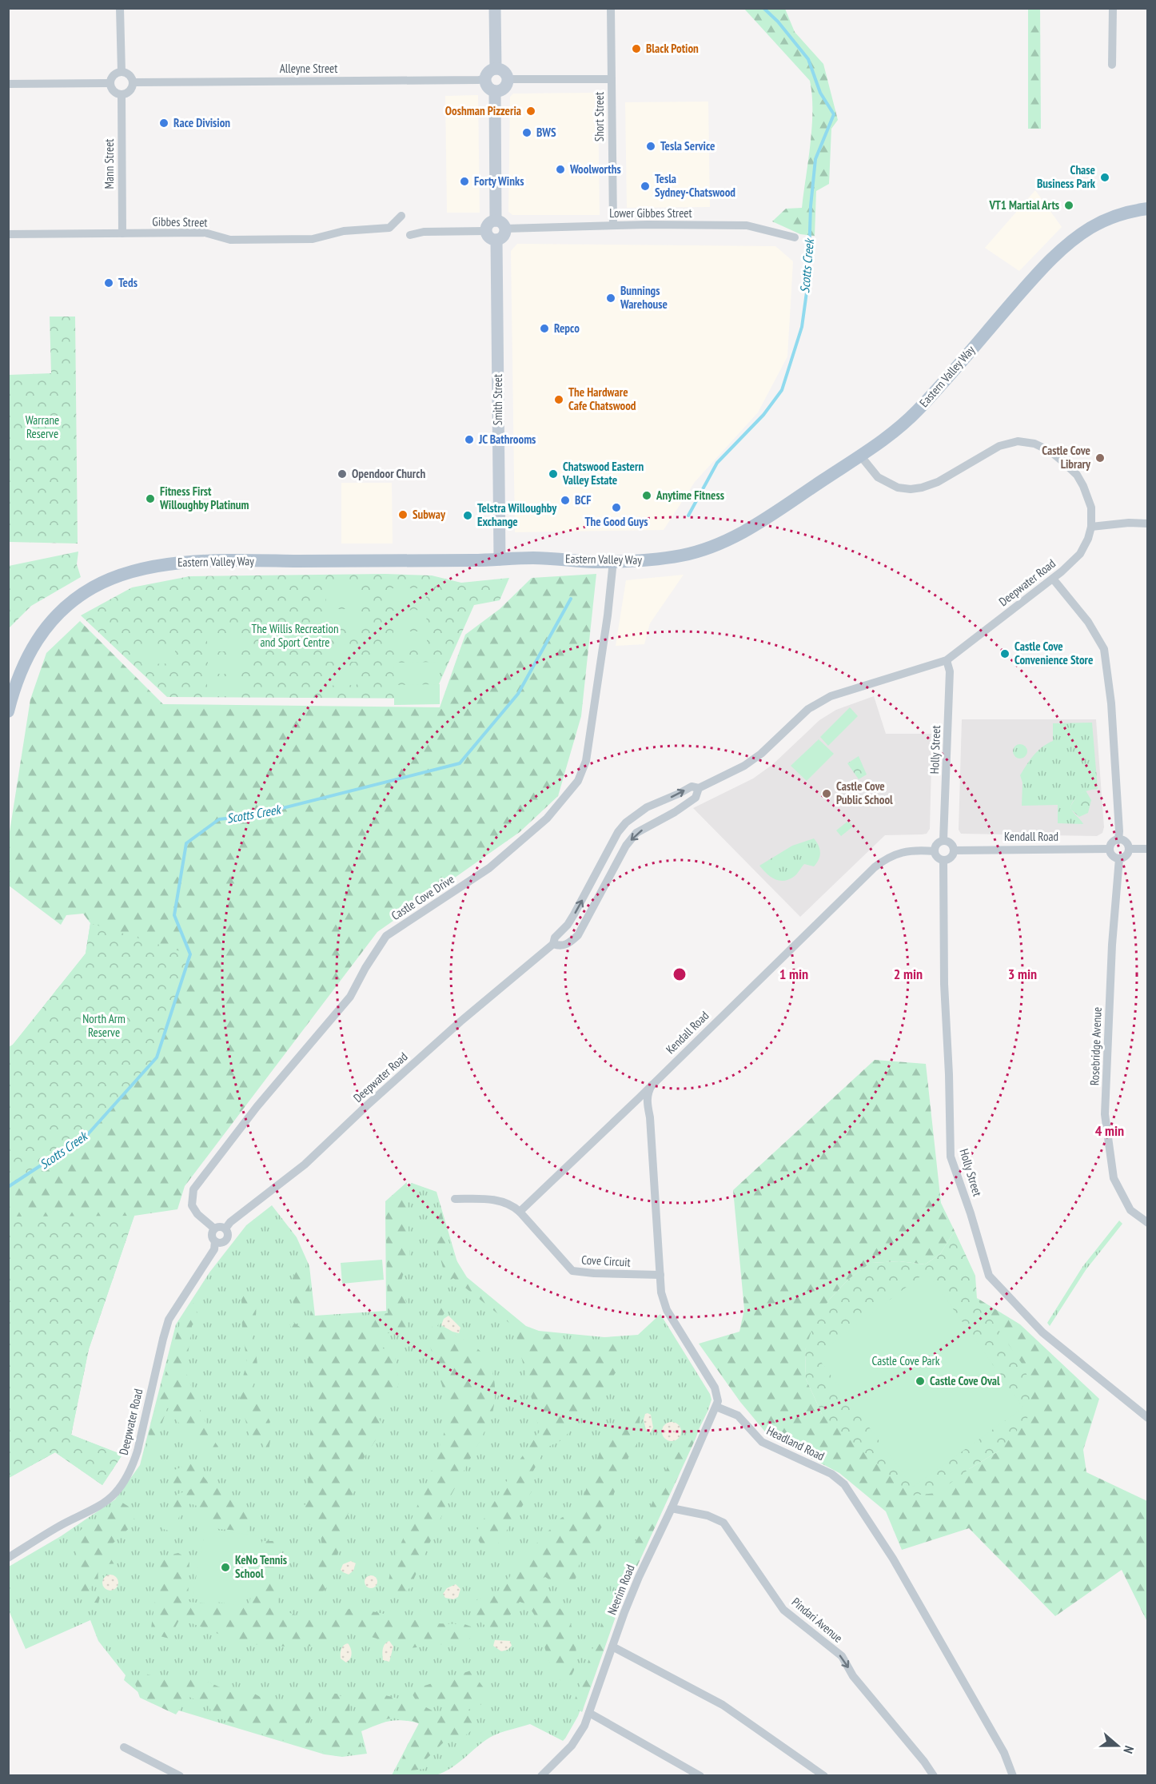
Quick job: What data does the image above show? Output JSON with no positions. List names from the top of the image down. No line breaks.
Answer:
{"streets":{"main road":["Eastern Valley Way"],"street":["Alleyne Street","Short Street","Mann Street","Lower Gibbes Street","Gibbes Street","Smith Street","Deepwater Road","Holly Street","Kendall Road","Castle Cove Drive","Rosebridge Avenue","Cove Circuit","Headland Road","Neerim Road","Pindari Avenue"]},"crossings":[["Alleyne Street","Mann Street"],["Short Street","Lower Gibbes Street"],["Mann Street","Gibbes Street"],["Lower Gibbes Street","Smith Street"],["Eastern Valley Way","Smith Street"],["Eastern Valley Way","Deepwater Road"],["Eastern Valley Way","Castle Cove Drive"],["Deepwater Road","Holly Street"],["Deepwater Road","Castle Cove Drive"],["Holly Street","Kendall Road"],["Kendall Road","Rosebridge Avenue"],["Kendall Road","Cove Circuit"],["Headland Road","Neerim Road"],["Neerim Road","Pindari Avenue"]],"one_way":["Pindari Avenue"],"water":["Scotts Creek"],"parks":["Warrane Reserve","The Willis Recreation and Sport Centre","North Arm Reserve","Castle Cove Park"],"places":["Black Potion","Ooshman Pizzeria","Race Division","BWS","Tesla Service","Woolworths","Chase Business Park","Forty Winks","Tesla Sydney-Chatswood","VT1 Martial Arts","Teds","Bunnings Warehouse","Repco","The Hardware Cafe Chatswood","JC Bathrooms","Castle Cove Library","Opendoor Church","Chatswood Eastern Valley Estate","Anytime Fitness","Fitness First Willoughby Platinum","BCF","The Good Guys","Subway","Telstra Willoughby Exchange","Castle Cove Convenience Store","Castle Cove Public School","Castle Cove Oval","KeNo Tennis School"],"north":"right","rings":["1 min","2 min","3 min","4 min"]}
